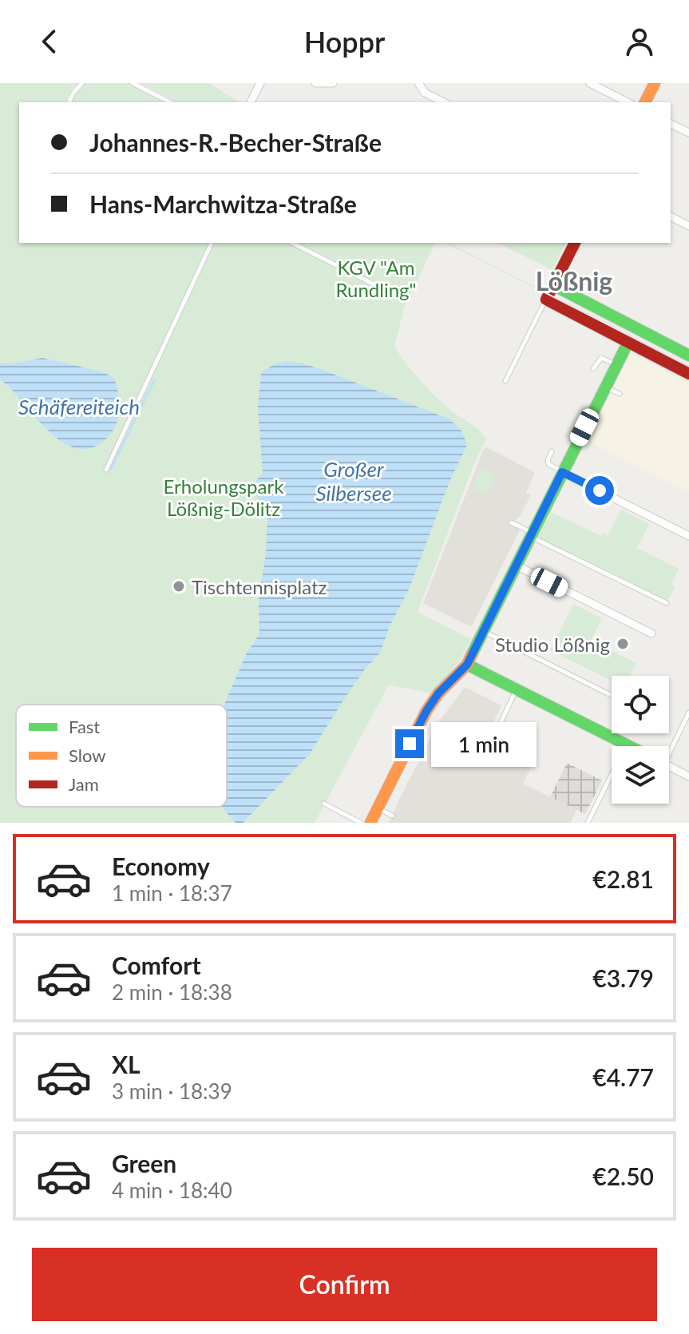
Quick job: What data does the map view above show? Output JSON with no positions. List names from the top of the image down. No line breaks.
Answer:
{"districts":["Lößnig"],"water":["Schäfereiteich","Großer Silbersee"],"parks":["KGV \"Am Rundling\"","Erholungspark Lößnig-Dölitz"],"places":["Tischtennisplatz","Studio Lößnig"],"legend":["Fast","Slow","Jam"],"page":{"header":"Hoppr","banner":["Johannes-R.-Becher-Straße","Hans-Marchwitza-Straße"],"bubble":"1 min","list":[{"name":"Economy","note":"1 min · 18:37","value":"€2.81"},{"name":"Comfort","note":"2 min · 18:38","value":"€3.79"},{"name":"XL","note":"3 min · 18:39","value":"€4.77"},{"name":"Green","note":"4 min · 18:40","value":"€2.50"}],"buttons":"Confirm"}}
